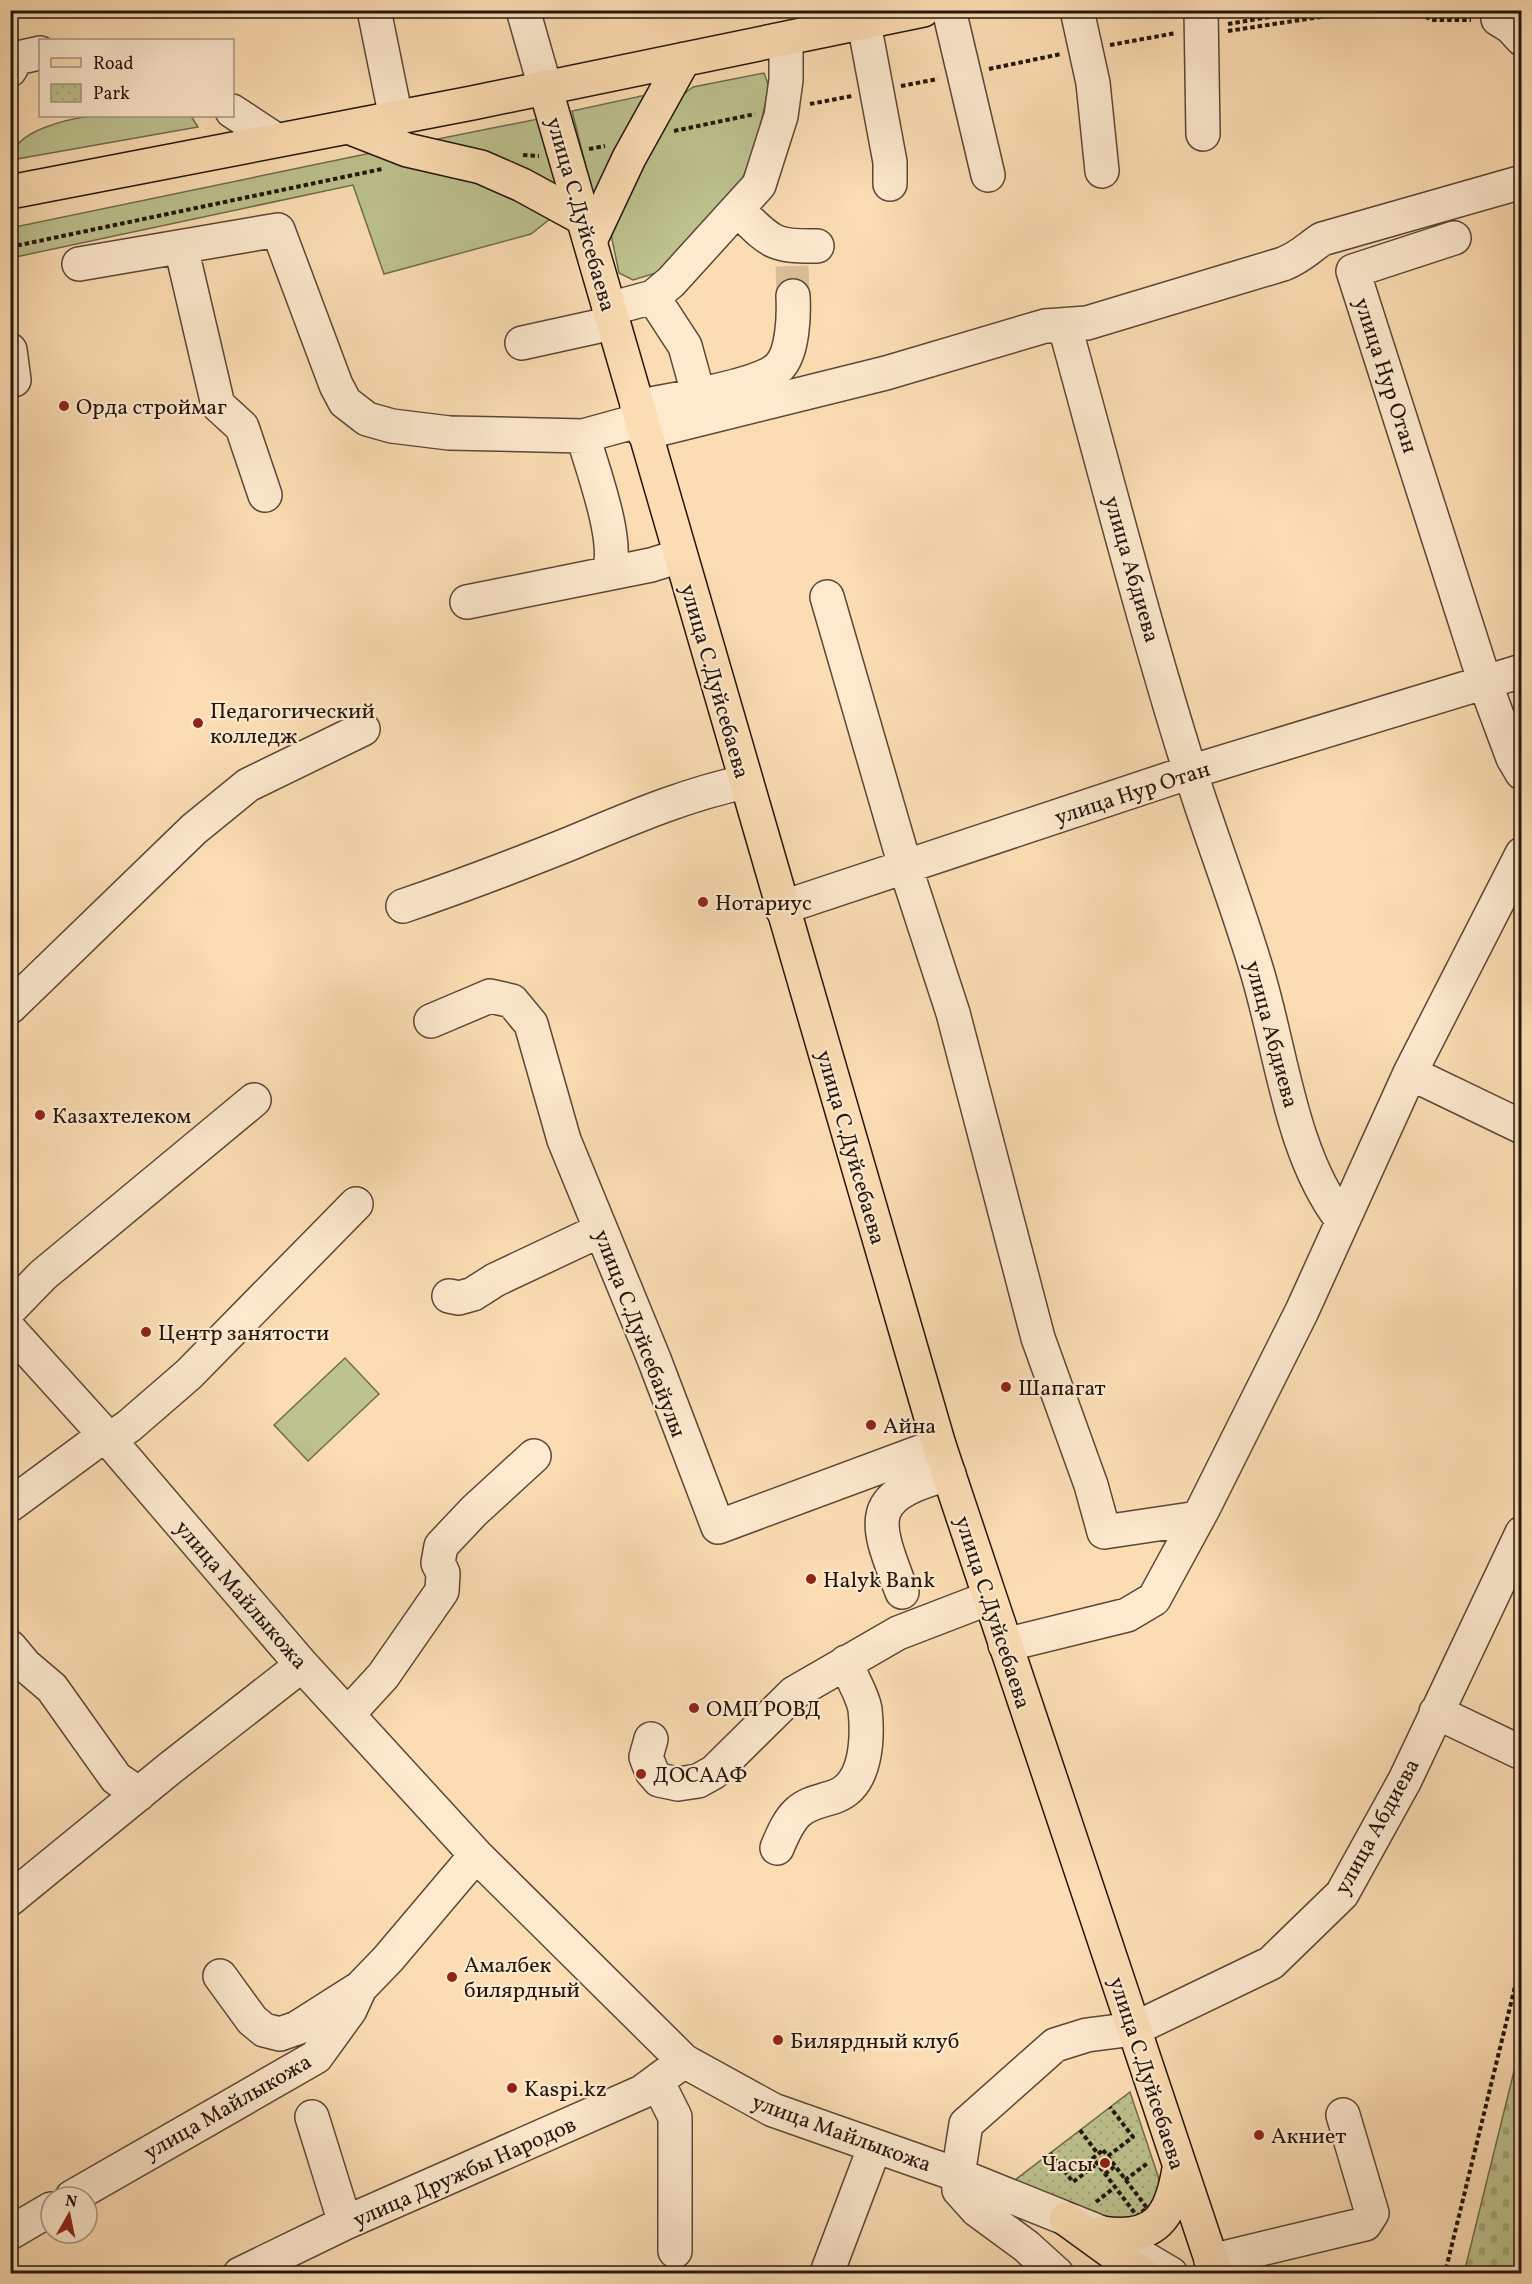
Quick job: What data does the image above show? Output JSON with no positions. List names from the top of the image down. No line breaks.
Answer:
{"streets":{"main road":["улица С.Дуйсебаева"],"street":["улица Нур Отан","улица Абдиева","улица С.Дуйсебайулы","улица Майлыкожа","улица Дружбы Народов"]},"crossings":[["улица С.Дуйсебаева","улица Нур Отан"],["улица С.Дуйсебаева","улица Абдиева"],["улица С.Дуйсебаева","улица С.Дуйсебайулы"],["улица Нур Отан","улица Абдиева"],["улица Абдиева","улица Майлыкожа"],["улица Майлыкожа","улица Дружбы Народов"]],"places":["Орда строймаг","Педагогический колледж","Нотариус","Казахтелеком","Центр занятости","Шапагат","Айна","Halyk Bank","ОМП РОВД","ДОСААФ","Амалбек билярдный","Билярдный клуб","Kaspi.kz","Акниет","Часы"],"legend":["Road","Park"],"north":"top"}
